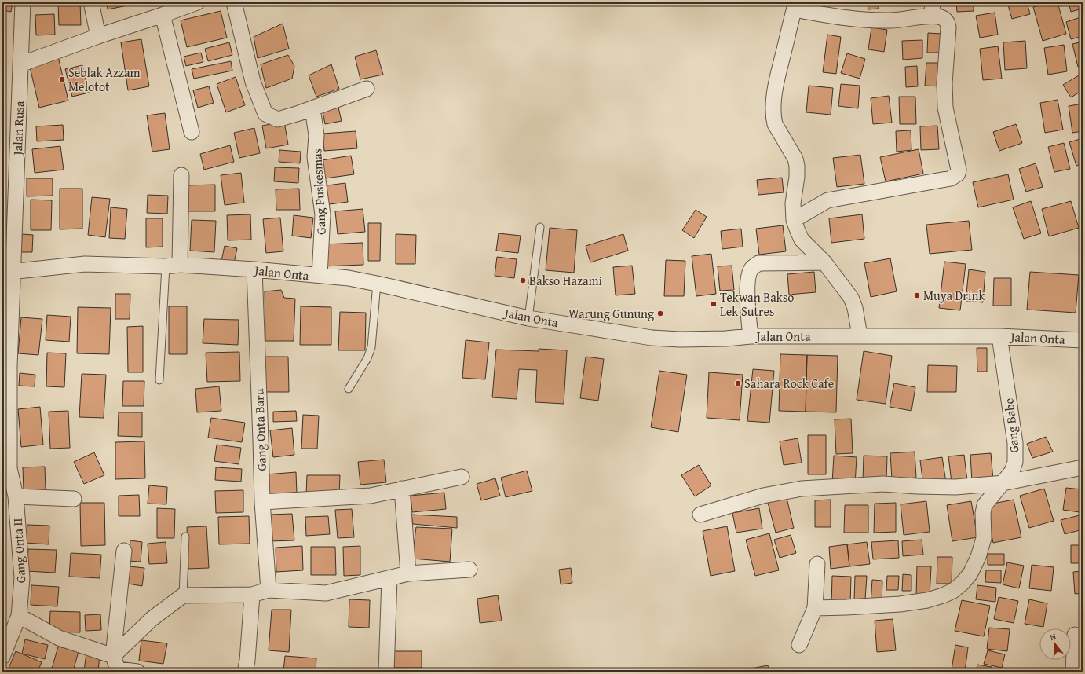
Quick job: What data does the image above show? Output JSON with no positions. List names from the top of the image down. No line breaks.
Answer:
{"streets":{"street":["Jalan Rusa","Gang Puskesmas","Jalan Onta","Gang Babe","Gang Onta Baru","Gang Onta II"]},"crossings":[["Jalan Rusa","Jalan Onta"],["Jalan Rusa","Gang Onta II"],["Gang Puskesmas","Jalan Onta"],["Jalan Onta","Gang Babe"],["Jalan Onta","Gang Onta Baru"],["Jalan Onta","Gang Onta II"]],"places":["Seblak Azzam Melotot","Bakso Hazami","Muya Drink","Tekwan Bakso Lek Sutres","Warung Gunung","Sahara Rock Cafe"],"north":"top"}
